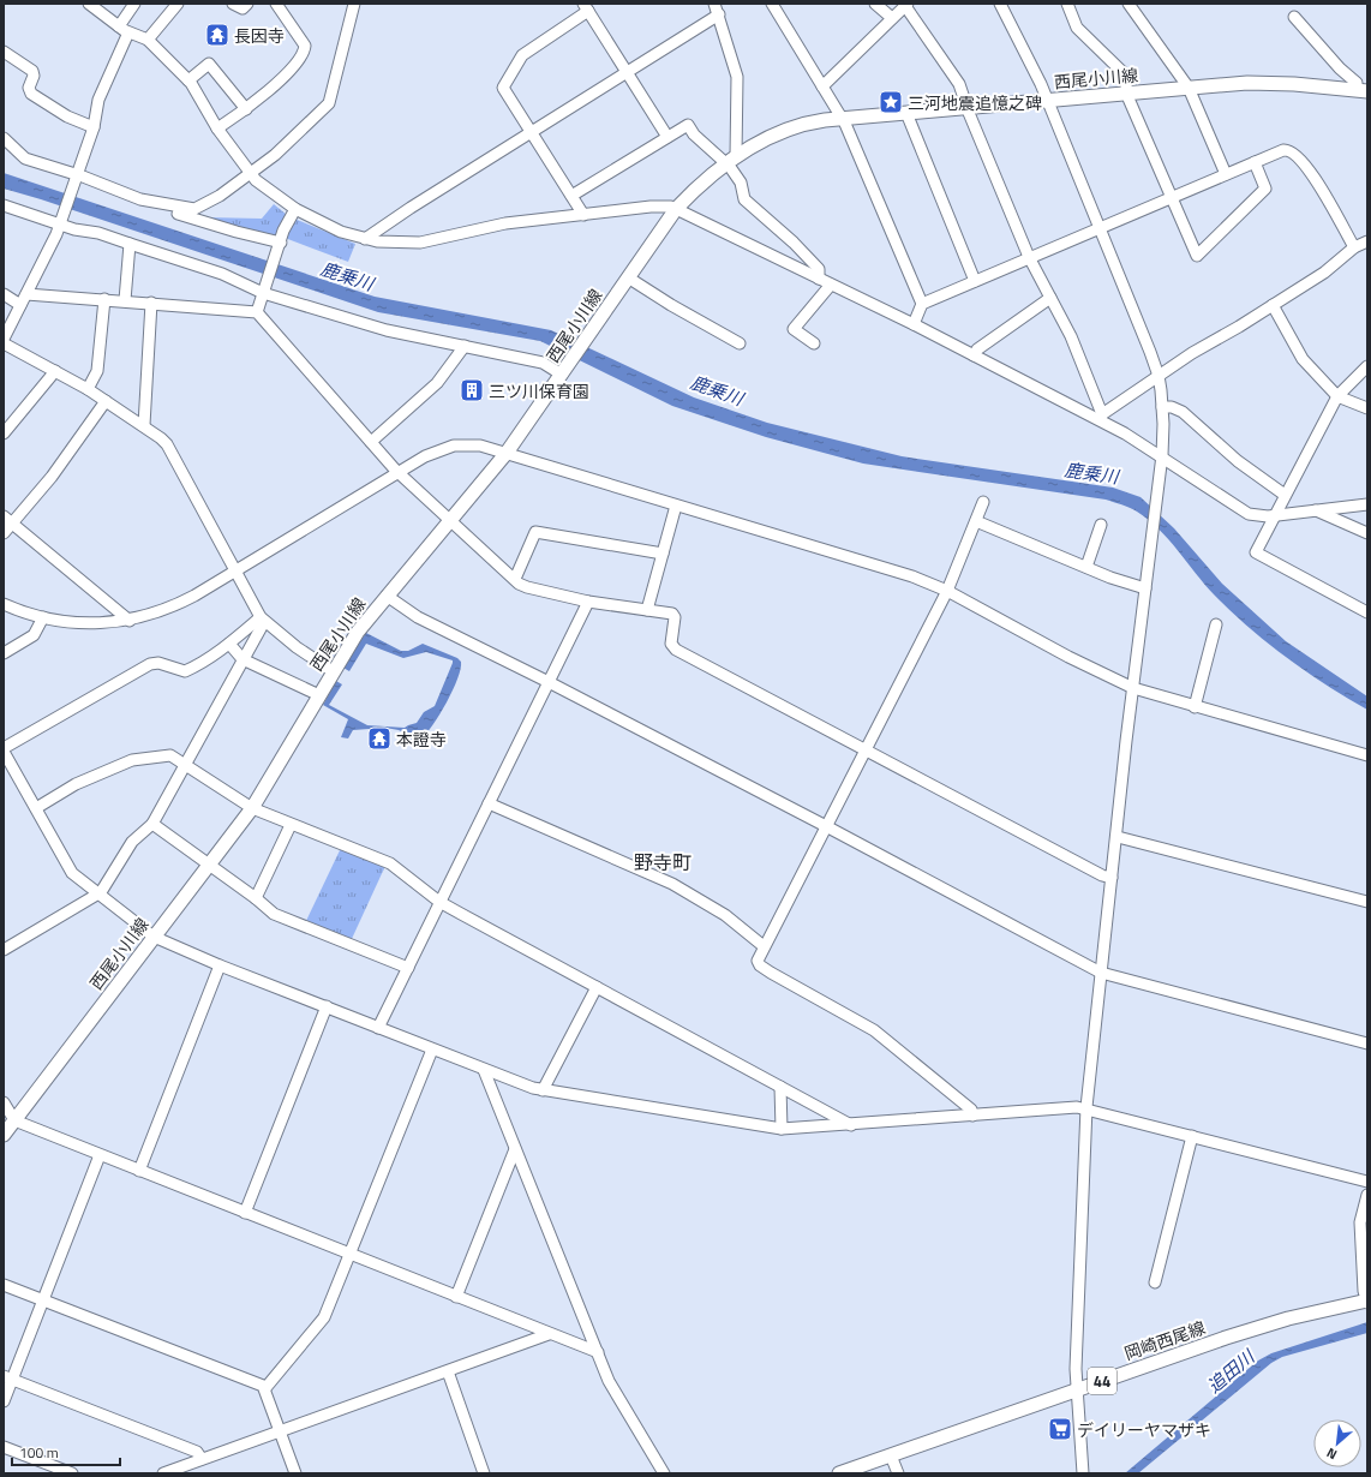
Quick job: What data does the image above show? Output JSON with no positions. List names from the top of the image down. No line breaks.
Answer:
{"streets":{"main road":["西尾小川線","岡崎西尾線","44"]},"districts":["野寺町"],"water":["鹿乗川","追田川"],"places":{"temple":["長因寺","本證寺"],"place":["三河地震追憶之碑"],"building":["三ツ川保育園"],"supermarket":["デイリーヤマザキ"]},"scale_bar":"100 m","north":"bottom left"}
